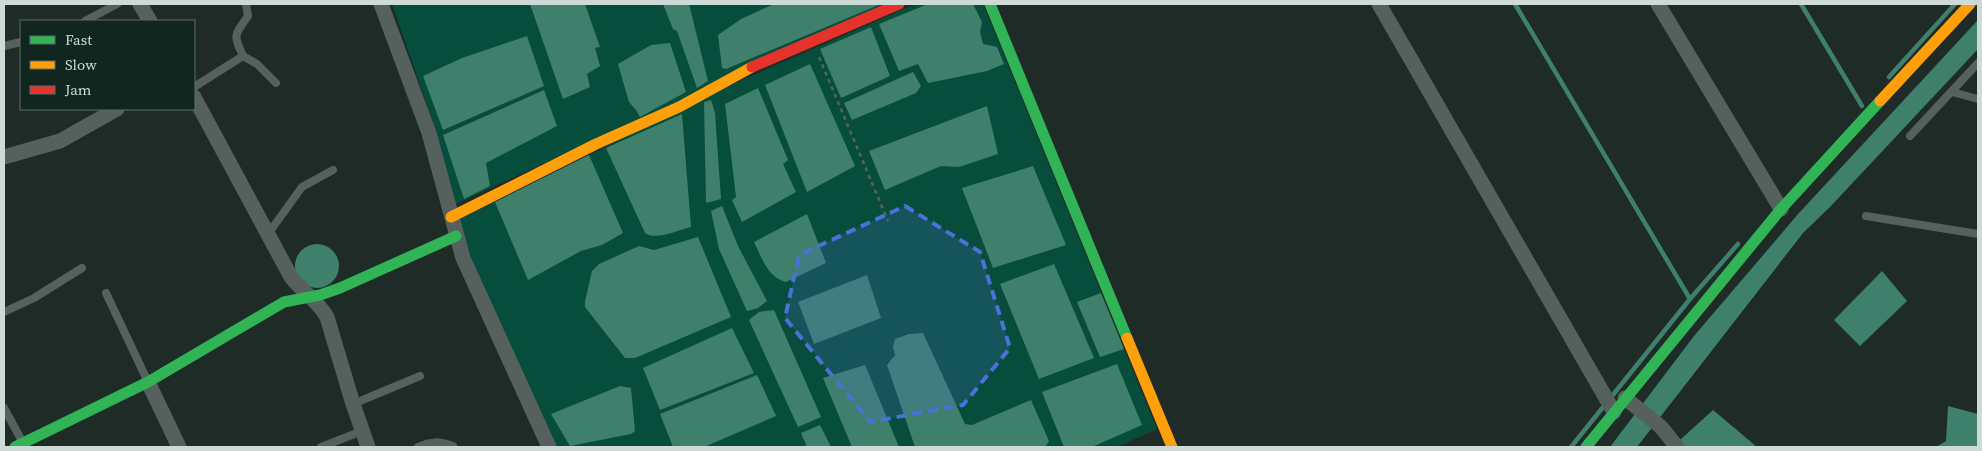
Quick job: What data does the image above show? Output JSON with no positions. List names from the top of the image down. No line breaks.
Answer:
{"legend":["Fast","Slow","Jam"]}
